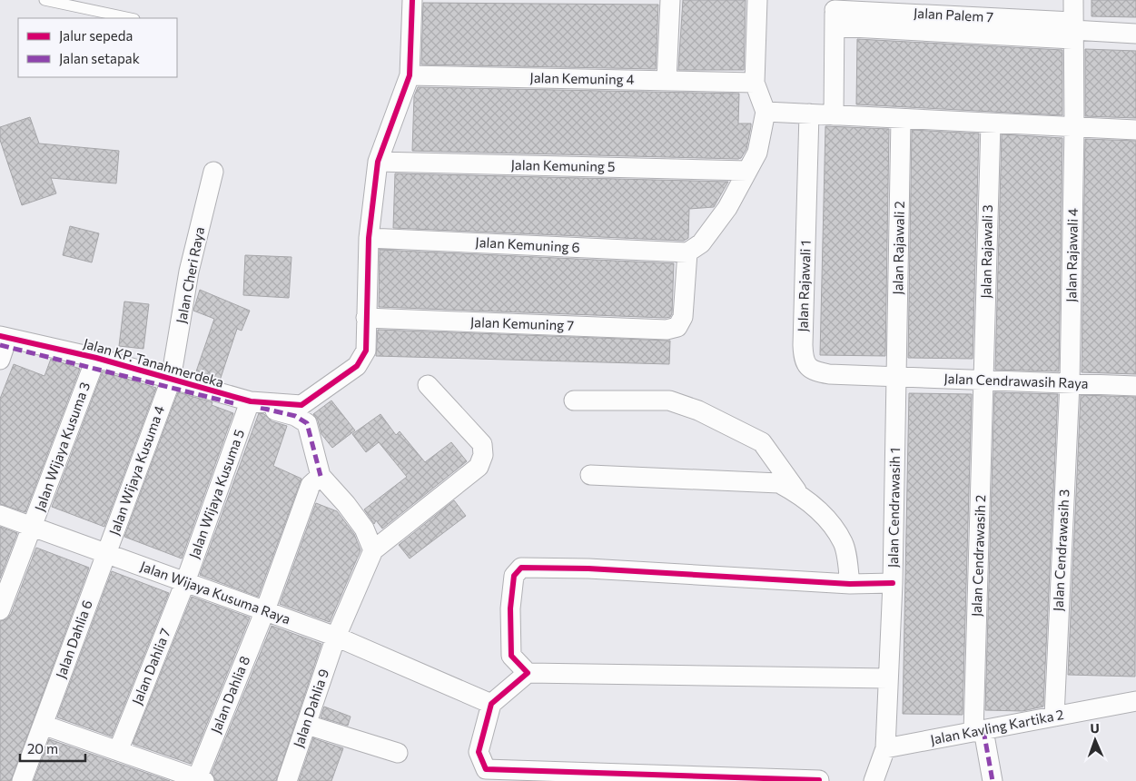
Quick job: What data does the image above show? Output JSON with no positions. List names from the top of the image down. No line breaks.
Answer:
{"streets":{"street":["Jalan Palem 7","Jalan Kemuning 4","Jalan Kemuning 5","Jalan Kemuning 6","Jalan Rajawali 2","Jalan Rajawali 3","Jalan Rajawali 4","Jalan Cheri Raya","Jalan Rajawali 1","Jalan Kemuning 7","Jalan KP. Tanahmerdeka","Jalan Cendrawasih Raya","Jalan Wijaya Kusuma 3","Jalan Wijaya Kusuma 4","Jalan Wijaya Kusuma 5","Jalan Cendrawasih 1","Jalan Cendrawasih 3","Jalan Cendrawasih 2","Jalan Wijaya Kusuma Raya","Jalan Dahlia 6","Jalan Dahlia 7","Jalan Dahlia 8","Jalan Dahlia 9","Jalan Kavling Kartika 2"]},"crossings":[["Jalan Palem 7","Jalan Rajawali 4"],["Jalan Kemuning 6","Jalan Kemuning 7"],["Jalan Rajawali 2","Jalan Rajawali 1"],["Jalan Rajawali 2","Jalan Cendrawasih Raya"],["Jalan Rajawali 2","Jalan Cendrawasih 1"],["Jalan Rajawali 3","Jalan Cendrawasih Raya"],["Jalan Rajawali 3","Jalan Cendrawasih 2"],["Jalan Rajawali 4","Jalan Cendrawasih Raya"],["Jalan Rajawali 4","Jalan Cendrawasih 3"],["Jalan Cheri Raya","Jalan KP. Tanahmerdeka"],["Jalan Cheri Raya","Jalan Wijaya Kusuma 4"],["Jalan Rajawali 1","Jalan Cendrawasih Raya"],["Jalan Rajawali 1","Jalan Cendrawasih 1"],["Jalan KP. Tanahmerdeka","Jalan Wijaya Kusuma 4"],["Jalan Cendrawasih Raya","Jalan Cendrawasih 1"],["Jalan Cendrawasih Raya","Jalan Cendrawasih 3"],["Jalan Cendrawasih Raya","Jalan Cendrawasih 2"],["Jalan Wijaya Kusuma 3","Jalan Wijaya Kusuma Raya"],["Jalan Wijaya Kusuma 4","Jalan Wijaya Kusuma Raya"],["Jalan Wijaya Kusuma 4","Jalan Dahlia 6"],["Jalan Wijaya Kusuma 5","Jalan Wijaya Kusuma Raya"],["Jalan Wijaya Kusuma 5","Jalan Dahlia 7"],["Jalan Cendrawasih 1","Jalan Kavling Kartika 2"],["Jalan Cendrawasih 3","Jalan Kavling Kartika 2"],["Jalan Cendrawasih 2","Jalan Kavling Kartika 2"],["Jalan Wijaya Kusuma Raya","Jalan Dahlia 6"],["Jalan Wijaya Kusuma Raya","Jalan Dahlia 7"],["Jalan Wijaya Kusuma Raya","Jalan Dahlia 8"],["Jalan Wijaya Kusuma Raya","Jalan Dahlia 9"]],"legend":["Jalur sepeda","Jalan setapak"],"scale_bar":"20 m","north":"top"}
